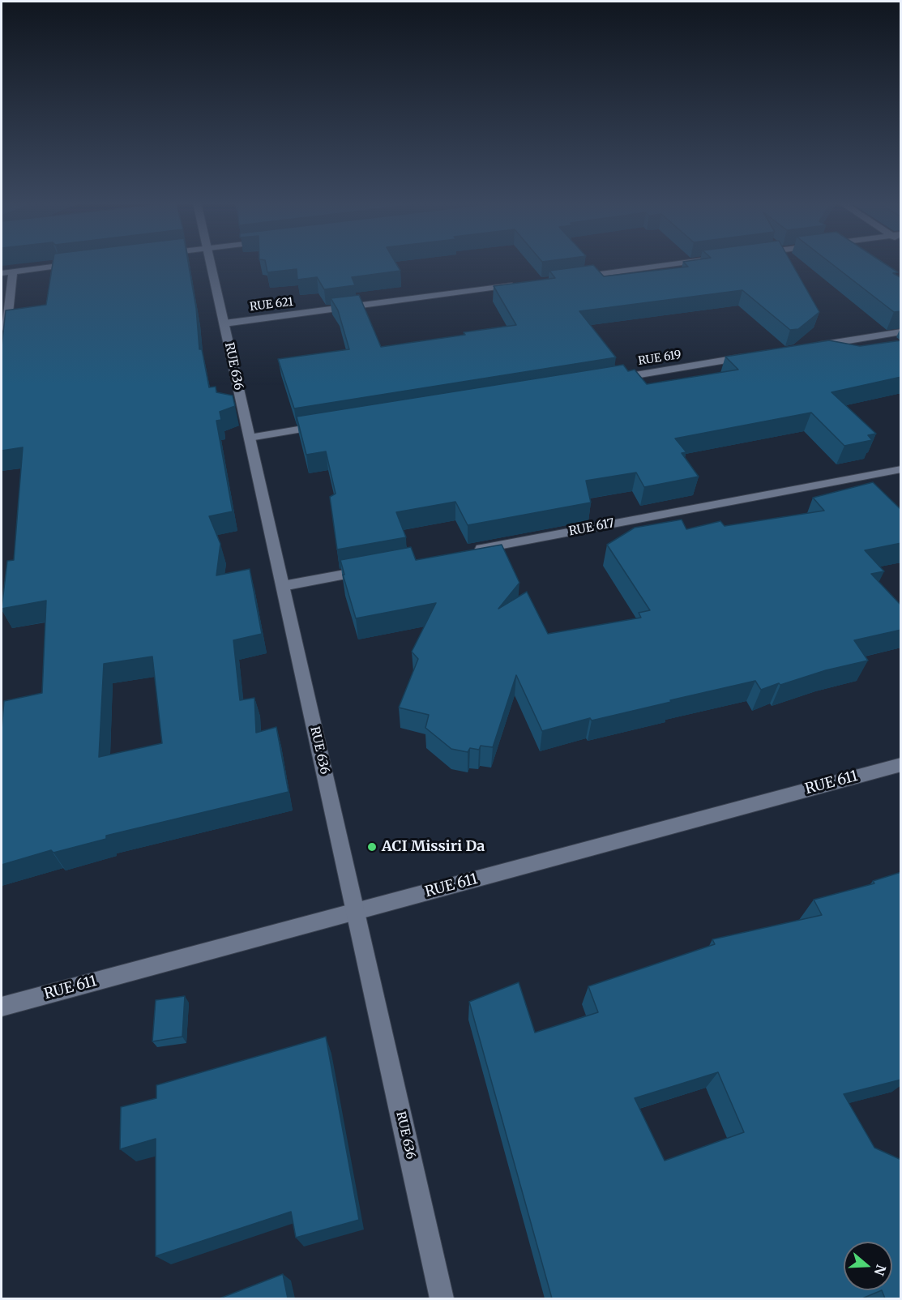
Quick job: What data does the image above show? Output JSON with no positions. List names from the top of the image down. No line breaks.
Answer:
{"streets":{"street":["RUE 621","RUE 619","RUE 636","RUE 617","RUE 611"]},"crossings":[["RUE 621","RUE 636"],["RUE 636","RUE 611"]],"places":["ACI Missiri Da"],"north":"right"}
